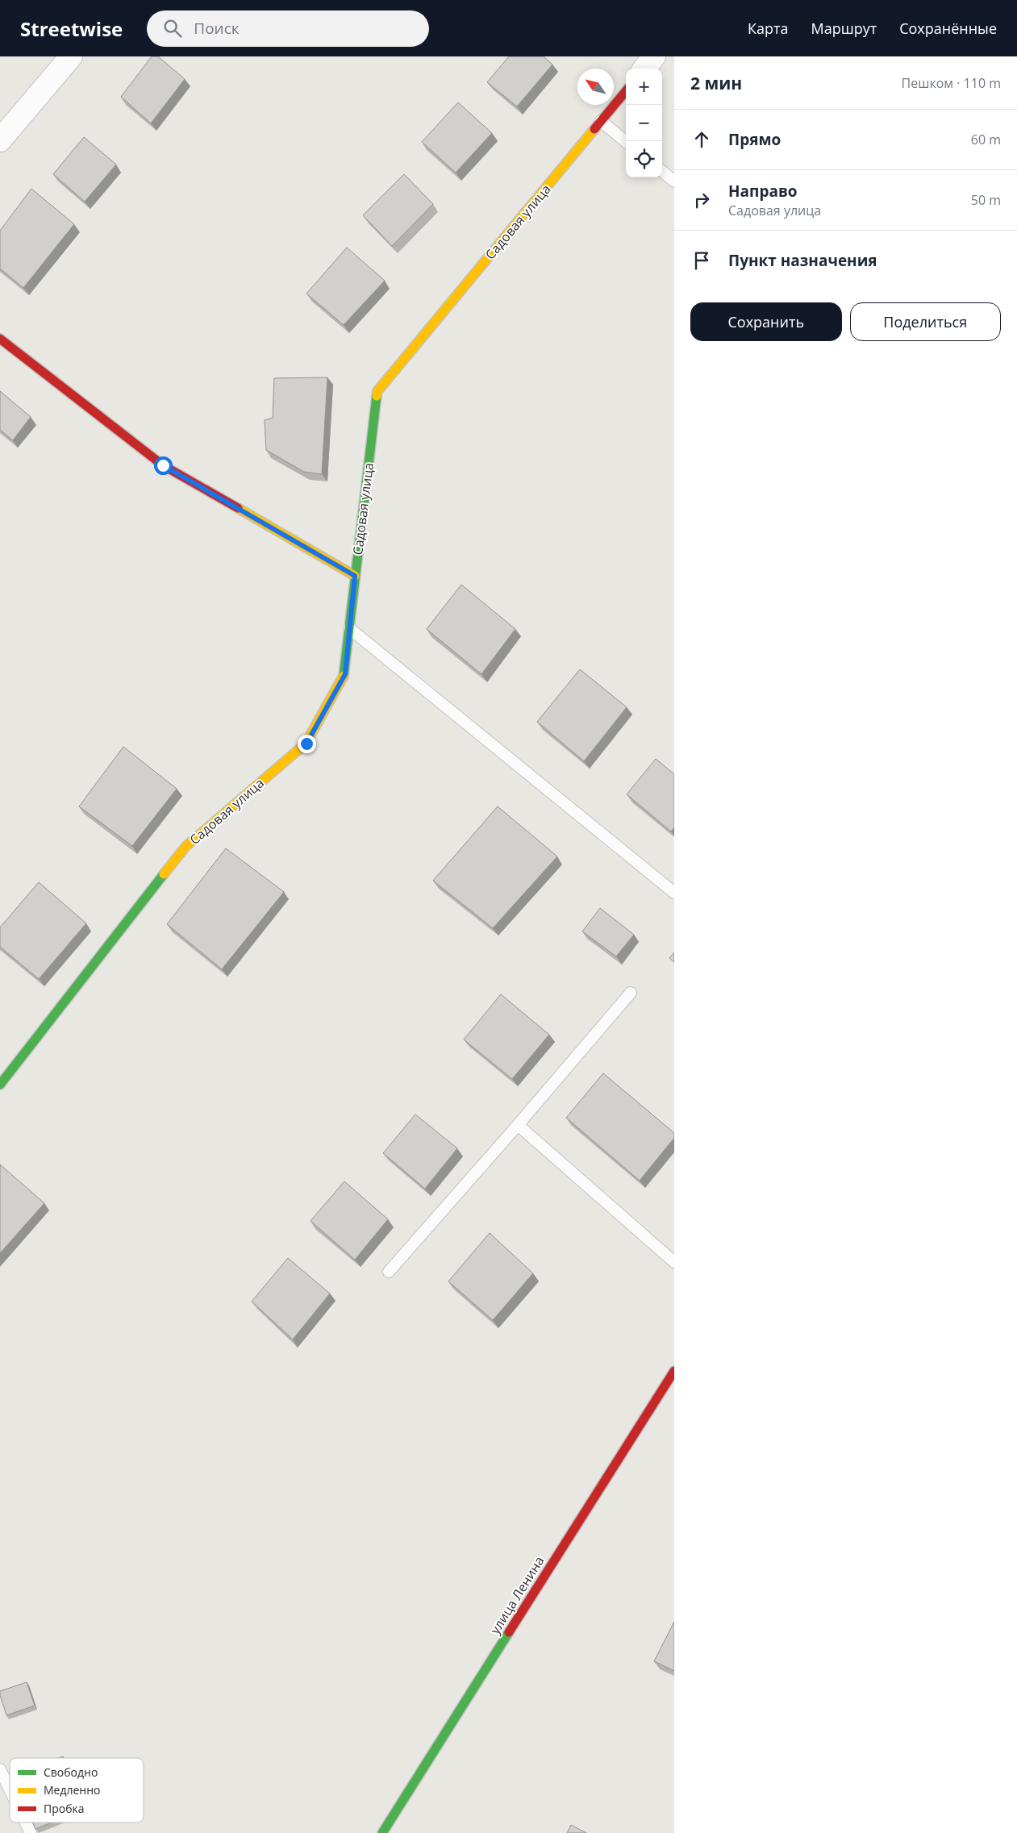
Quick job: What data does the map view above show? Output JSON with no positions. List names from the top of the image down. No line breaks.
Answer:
{"streets":{"street":["Садовая улица","улица Ленина"]},"legend":["Свободно","Медленно","Пробка"],"north":"top left","page":{"header":"Streetwise","search":"Поиск","nav":["Карта","Маршрут","Сохранённые"],"heading":["2 мин","Пешком · 110 m"],"map_buttons":["+","−"],"list":[["Прямо","60 m"],["Направо","Садовая улица","50 m"],"Пункт назначения"],"buttons":["Сохранить","Поделиться"]}}
